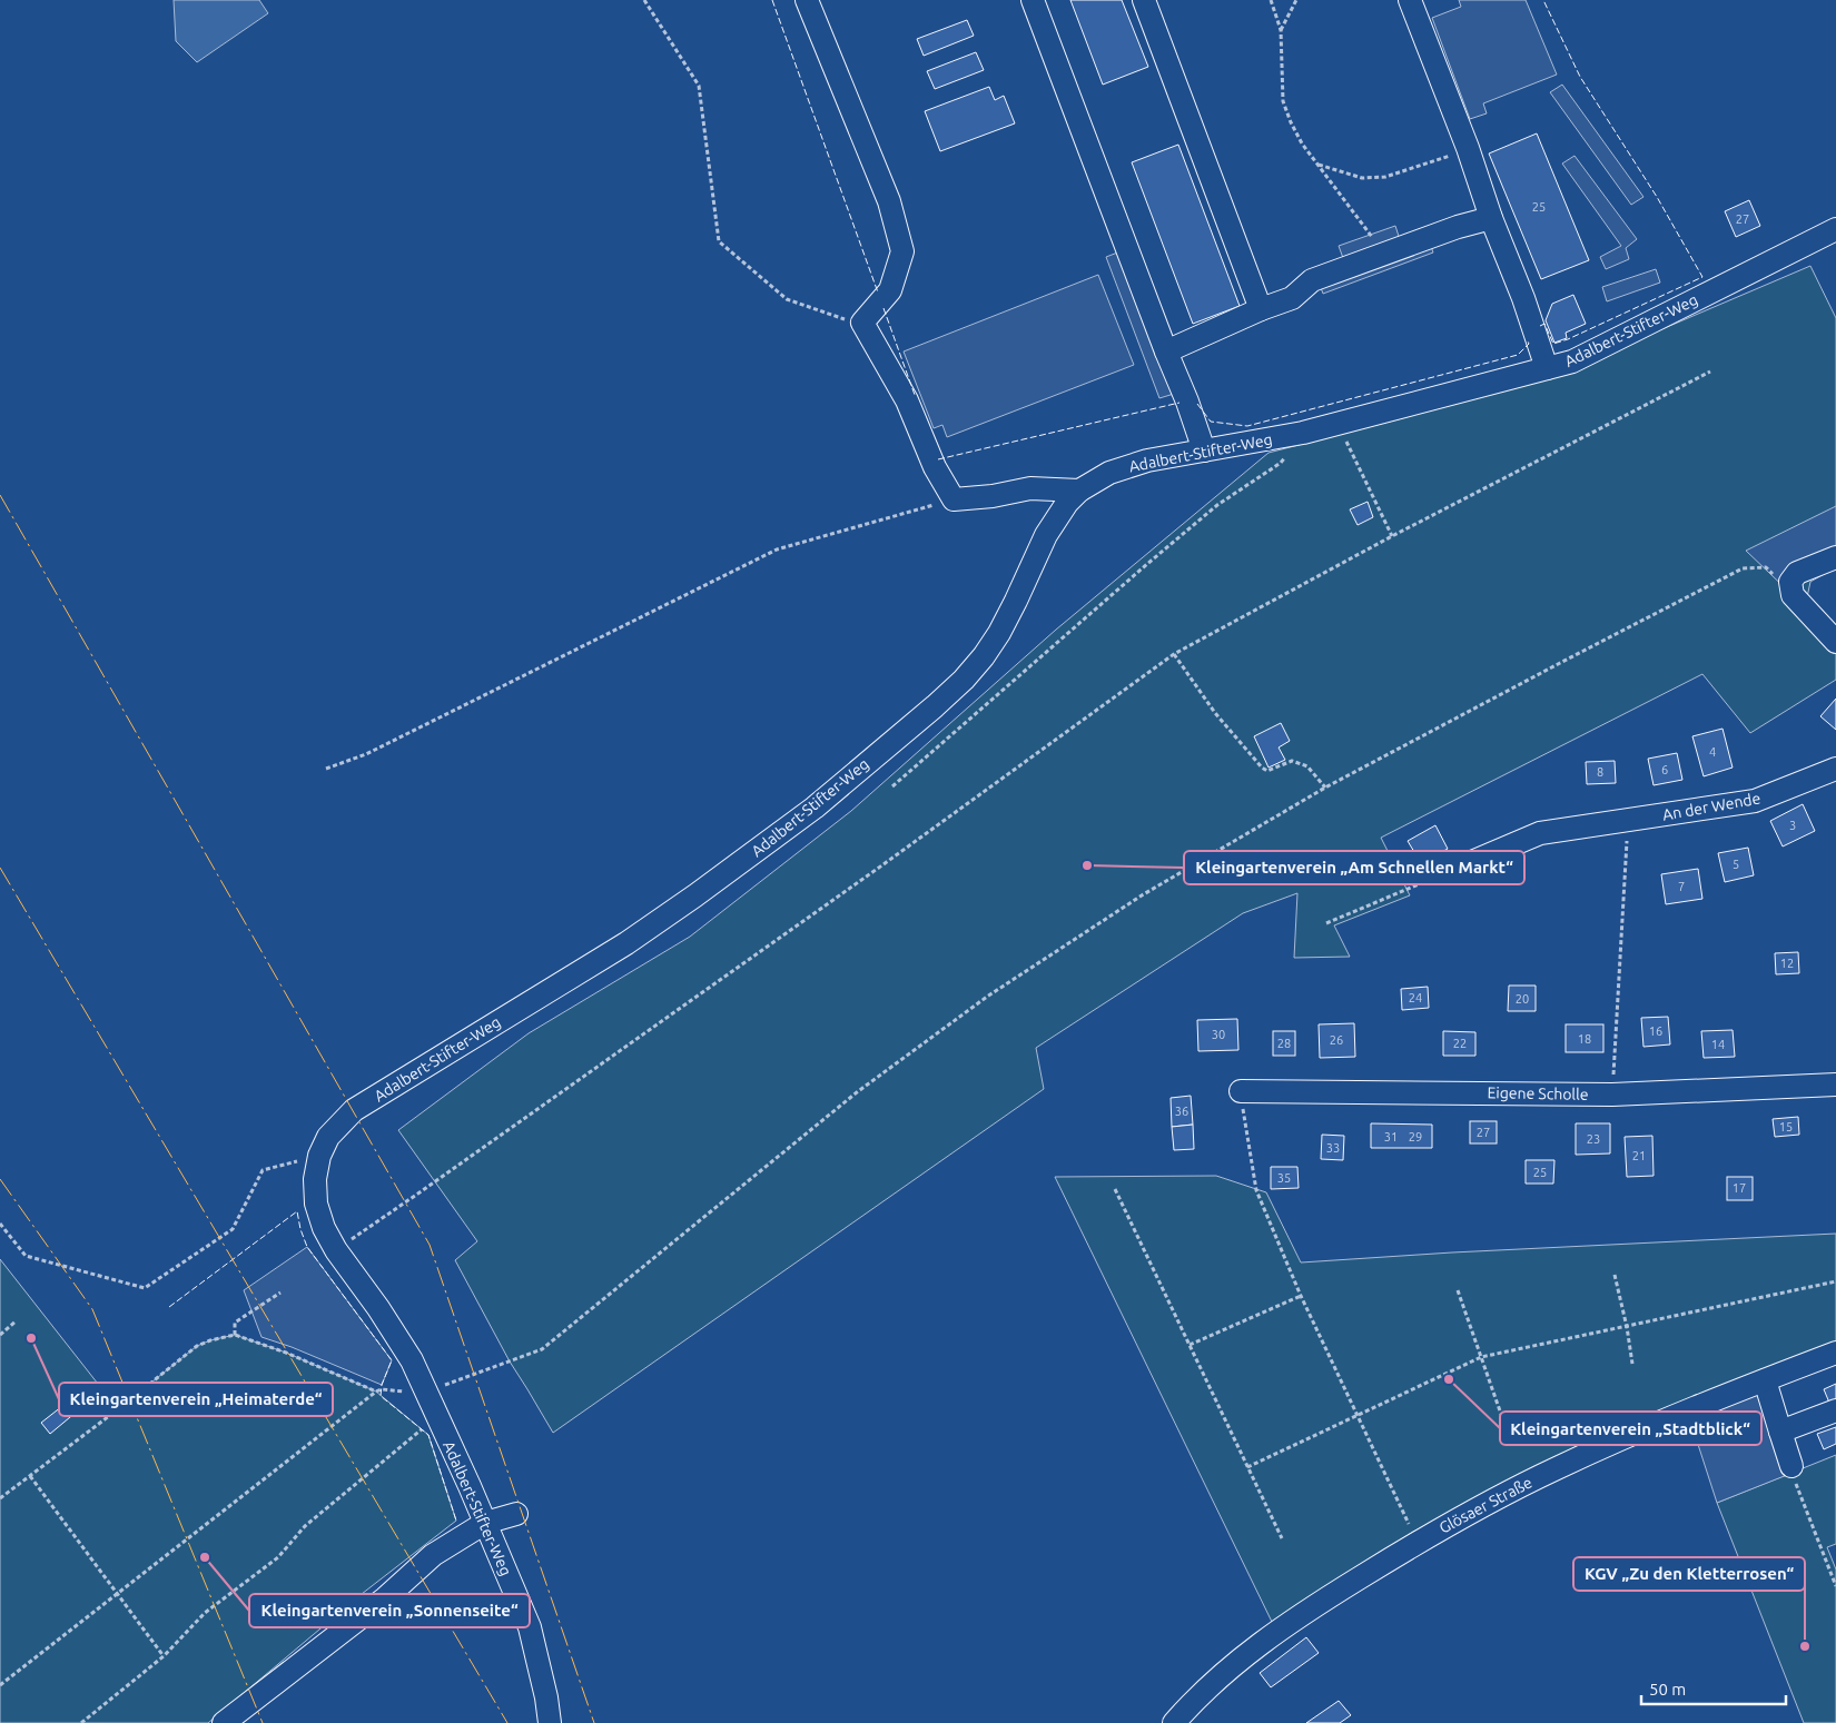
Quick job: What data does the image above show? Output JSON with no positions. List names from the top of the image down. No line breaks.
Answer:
{"streets":{"street":["Adalbert-Stifter-Weg","An der Wende","Eigene Scholle","Glösaer Straße"]},"places":["Kleingartenverein „Am Schnellen Markt“","Kleingartenverein „Heimaterde“","Kleingartenverein „Stadtblick“","Kleingartenverein „Sonnenseite“","KGV „Zu den Kletterrosen“"],"house_numbers":["25","27","4","6","8","3","5","7","12","24","20","16","30","18","26","28","22","14","36","15","27","31","29","23","33","21","25","35","17"],"scale_bar":"50 m"}
